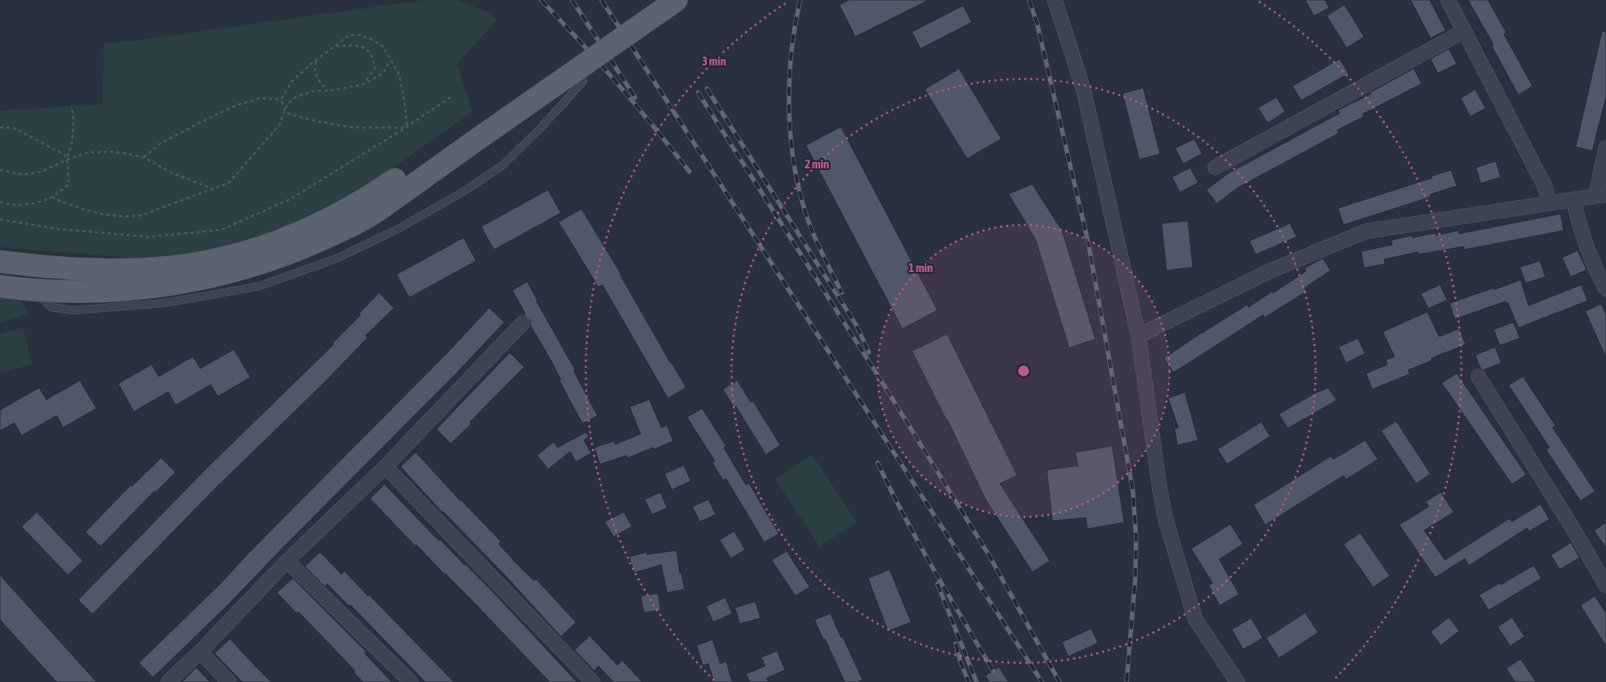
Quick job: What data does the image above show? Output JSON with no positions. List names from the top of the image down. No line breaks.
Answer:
{"rings":["3 min","2 min","1 min"]}
